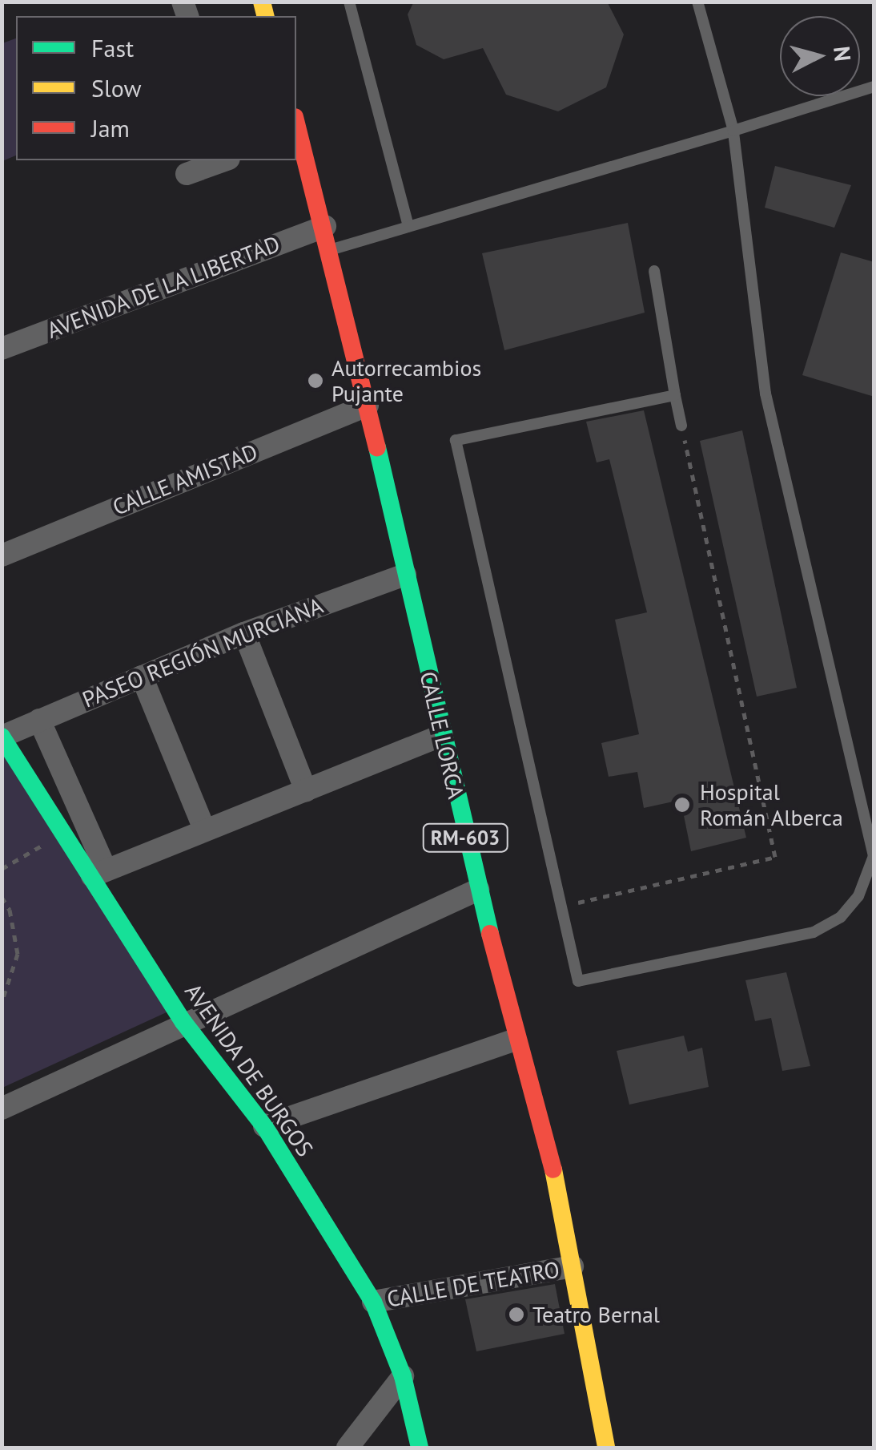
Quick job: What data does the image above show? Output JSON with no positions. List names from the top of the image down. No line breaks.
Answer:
{"streets":{"main road":["CALLE LORCA","RM-603","AVENIDA DE BURGOS"],"street":["AVENIDA DE LA LIBERTAD","CALLE AMISTAD","PASEO REGIÓN MURCIANA","CALLE DE TEATRO"]},"crossings":[["AVENIDA DE LA LIBERTAD","CALLE LORCA"],["CALLE AMISTAD","CALLE LORCA"],["PASEO REGIÓN MURCIANA","CALLE LORCA"],["PASEO REGIÓN MURCIANA","AVENIDA DE BURGOS"],["CALLE LORCA","CALLE DE TEATRO"],["AVENIDA DE BURGOS","CALLE DE TEATRO"]],"places":["Autorrecambios Pujante","Hospital Román Alberca","Teatro Bernal"],"legend":["Fast","Slow","Jam"],"north":"right"}
